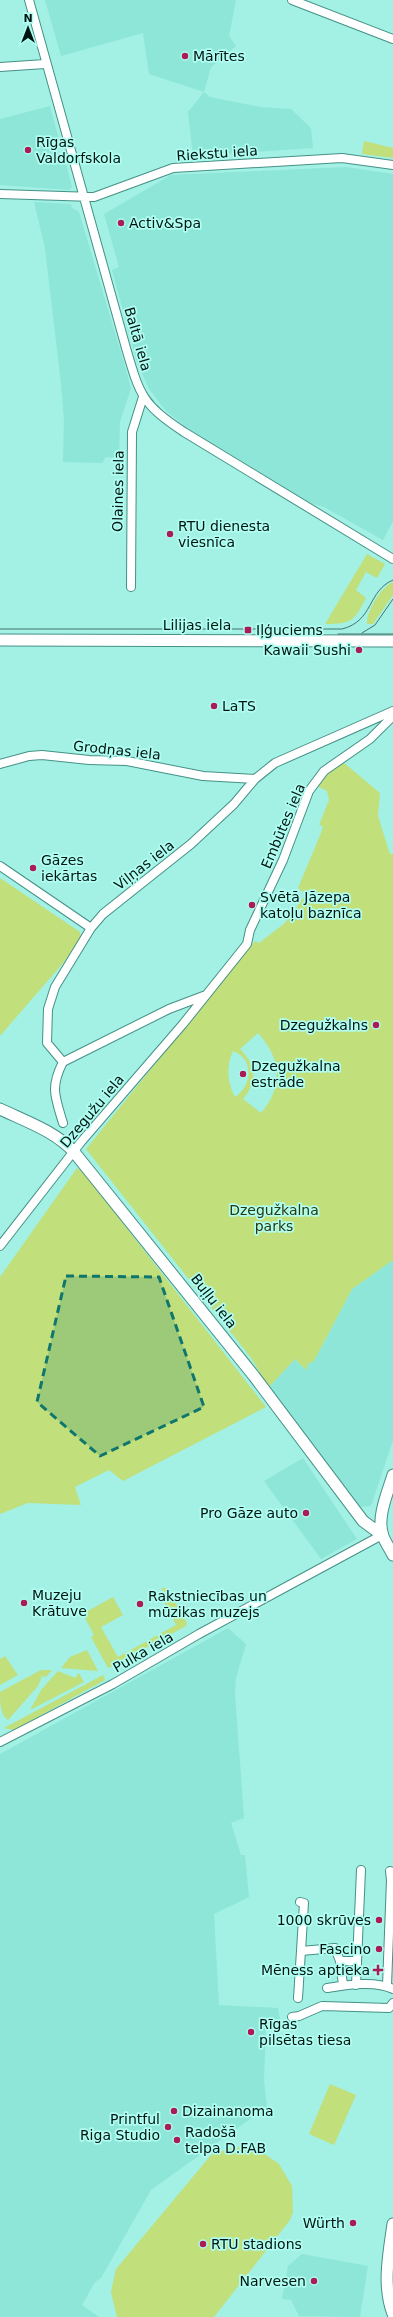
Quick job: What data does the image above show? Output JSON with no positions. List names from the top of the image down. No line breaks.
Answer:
{"streets":{"street":["Riekstu iela","Baltā iela","Olaines iela","Lilijas iela","Grodņas iela","Embūtes iela","Viļņas iela","Dzegužu iela","Buļļu iela","Pulka iela"]},"crossings":[["Riekstu iela","Baltā iela"],["Baltā iela","Olaines iela"],["Grodņas iela","Viļņas iela"],["Embūtes iela","Dzegužu iela"],["Dzegužu iela","Buļļu iela"],["Buļļu iela","Pulka iela"]],"parks":["Dzegužkalna parks"],"places":{"other":["Mārītes","Rīgas Valdorfskola","Activ&Spa","RTU dienesta viesnīca","Kawaii Sushi","LaTS","Gāzes iekārtas","Svētā Jāzepa katoļu baznīca","Dzegužkalns","Dzegužkalna estrāde","Pro Gāze auto","Muzeju Krātuve","Rakstniecības un mūzikas muzejs","1000 skrūves","Fascino","Rīgas pilsētas tiesa","Dizainanoma","Printful Riga Studio","Radošā telpa D.FAB","Würth","RTU stadions","Narvesen"],"transit":["Iļģuciems"],"health":["Mēness aptieka"]},"north":"top"}
